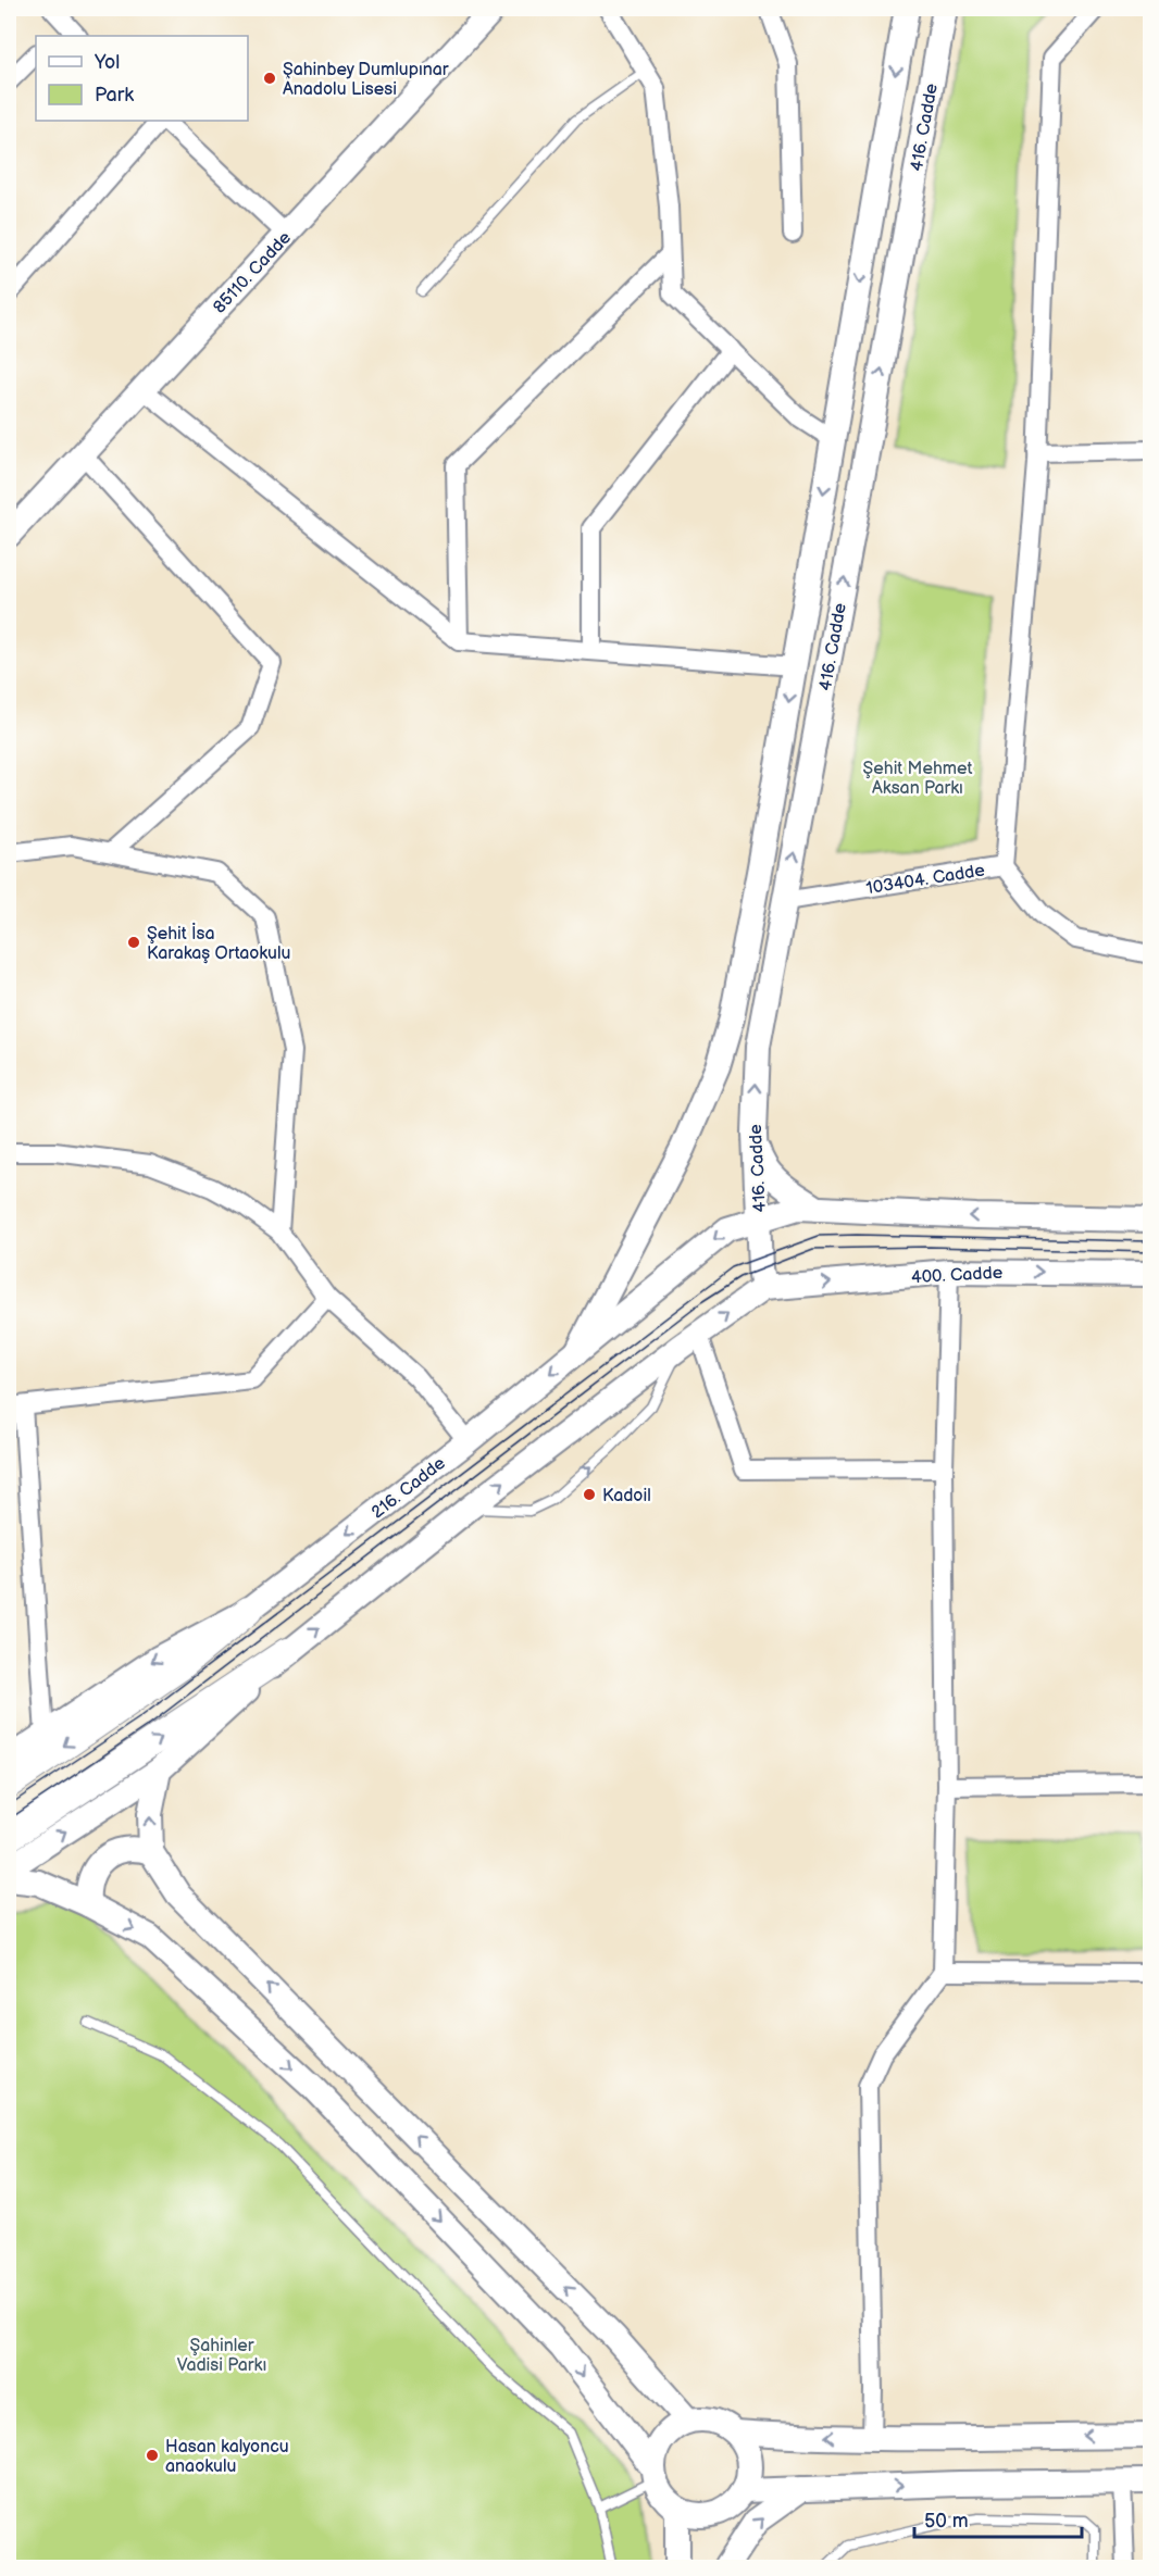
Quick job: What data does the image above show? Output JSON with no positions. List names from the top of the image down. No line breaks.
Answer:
{"streets":{"main road":["416. Cadde","85110. Cadde","400. Cadde","216. Cadde"],"street":["103404. Cadde"]},"crossings":[["416. Cadde","103404. Cadde"],["416. Cadde","400. Cadde"],["416. Cadde","216. Cadde"]],"parks":["Şehit Mehmet Aksan Parkı","Şahinler Vadisi Parkı"],"places":["Şahinbey Dumlupınar Anadolu Lisesi","Şehit İsa Karakaş Ortaokulu","Kadoil","Hasan kalyoncu anaokulu"],"legend":["Yol","Park"],"scale_bar":"50 m"}
